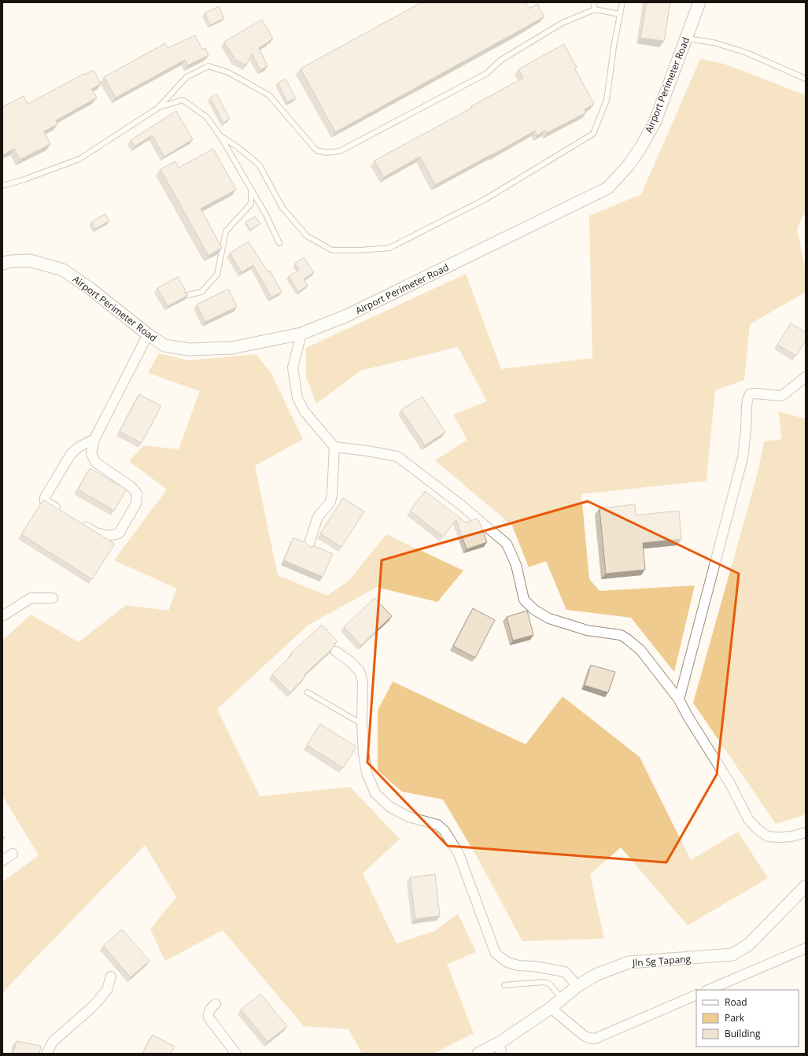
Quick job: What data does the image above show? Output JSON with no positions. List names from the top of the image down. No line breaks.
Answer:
{"streets":{"street":["Airport Perimeter Road","Jln Sg Tapang"]},"legend":["Road","Park","Building"]}
